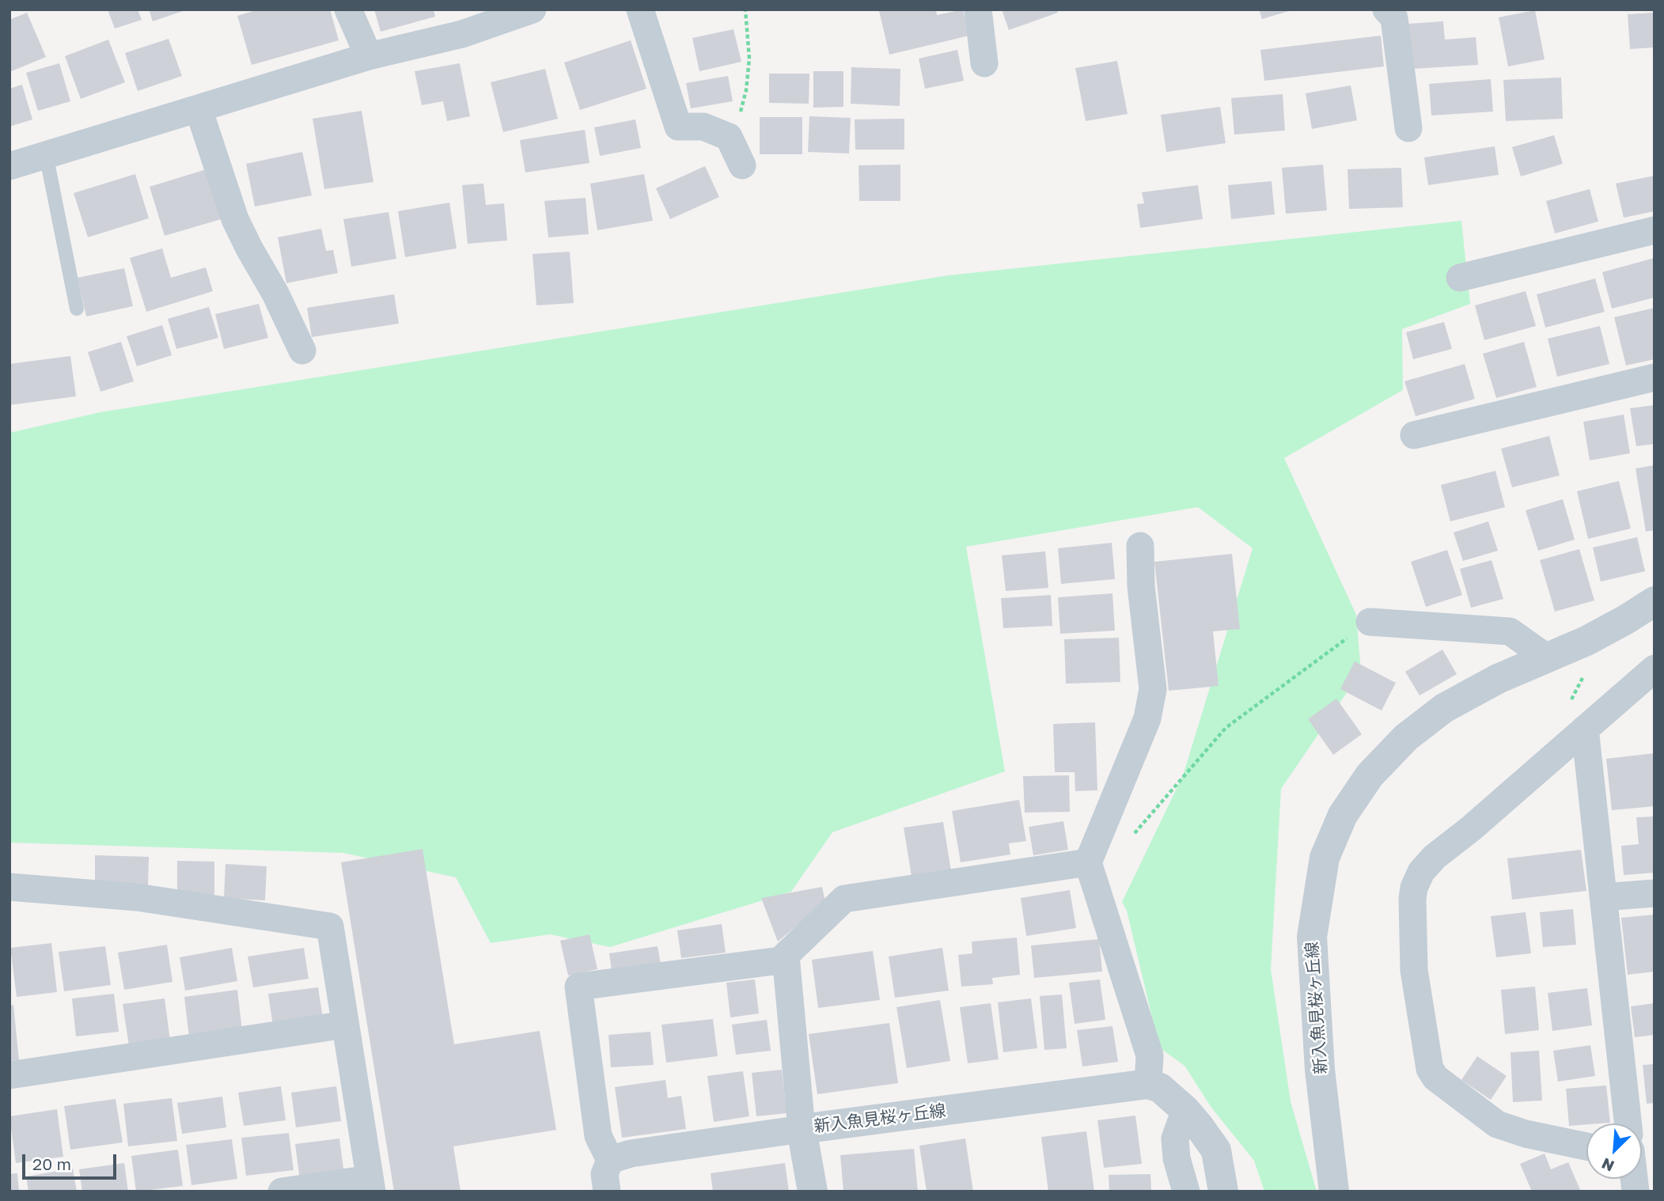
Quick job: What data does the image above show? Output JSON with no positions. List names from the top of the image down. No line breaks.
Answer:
{"streets":{"street":["新入魚見桜ヶ丘線"]},"scale_bar":"20 m","north":"bottom left"}
